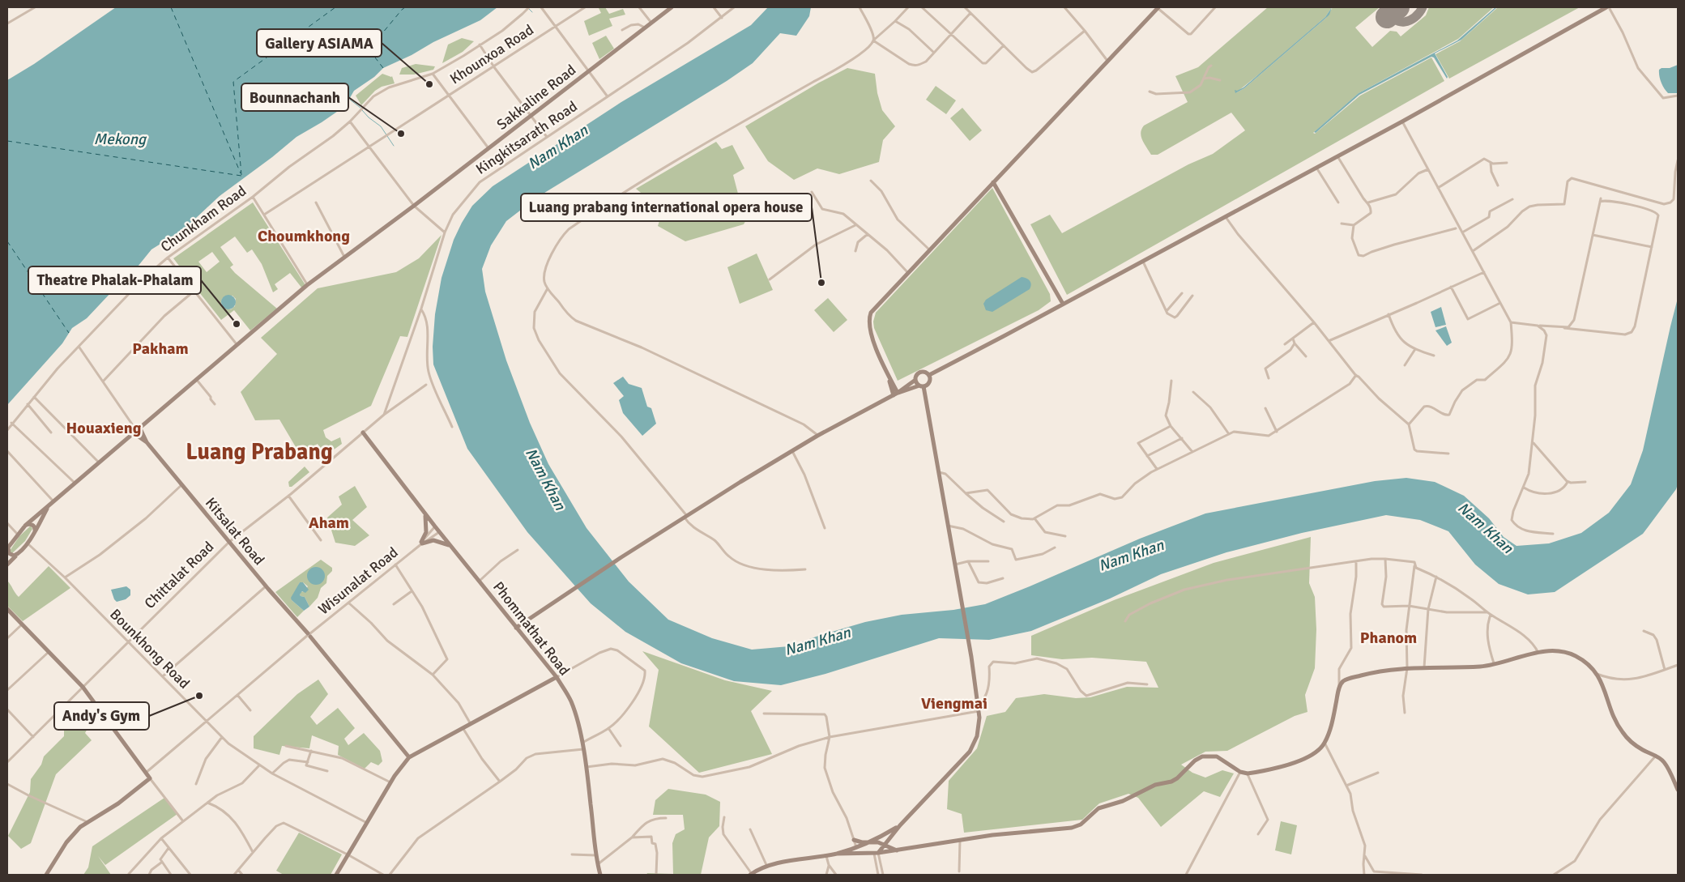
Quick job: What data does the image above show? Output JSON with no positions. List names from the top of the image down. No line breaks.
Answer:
{"streets":{"street":["Khounxoa Road","Sakkaline Road","Kingkitsarath Road","Chunkham Road","Kitsalat Road","Chittalat Road","Wisunalat Road","Phommathat Road","Bounkhong Road"]},"crossings":[["Sakkaline Road","Kitsalat Road"],["Kingkitsarath Road","Chittalat Road"],["Kitsalat Road","Chittalat Road"],["Kitsalat Road","Wisunalat Road"],["Chittalat Road","Phommathat Road"],["Chittalat Road","Bounkhong Road"],["Wisunalat Road","Phommathat Road"],["Wisunalat Road","Bounkhong Road"]],"districts":["Choumkhong","Pakham","Houaxieng","Luang Prabang","Aham","Phanom","Viengmai"],"water":["Mekong","Nam Khan"],"places":["Gallery ASIAMA","Bounnachanh","Luang prabang international opera house","Theatre Phalak-Phalam","Andy's Gym"]}
